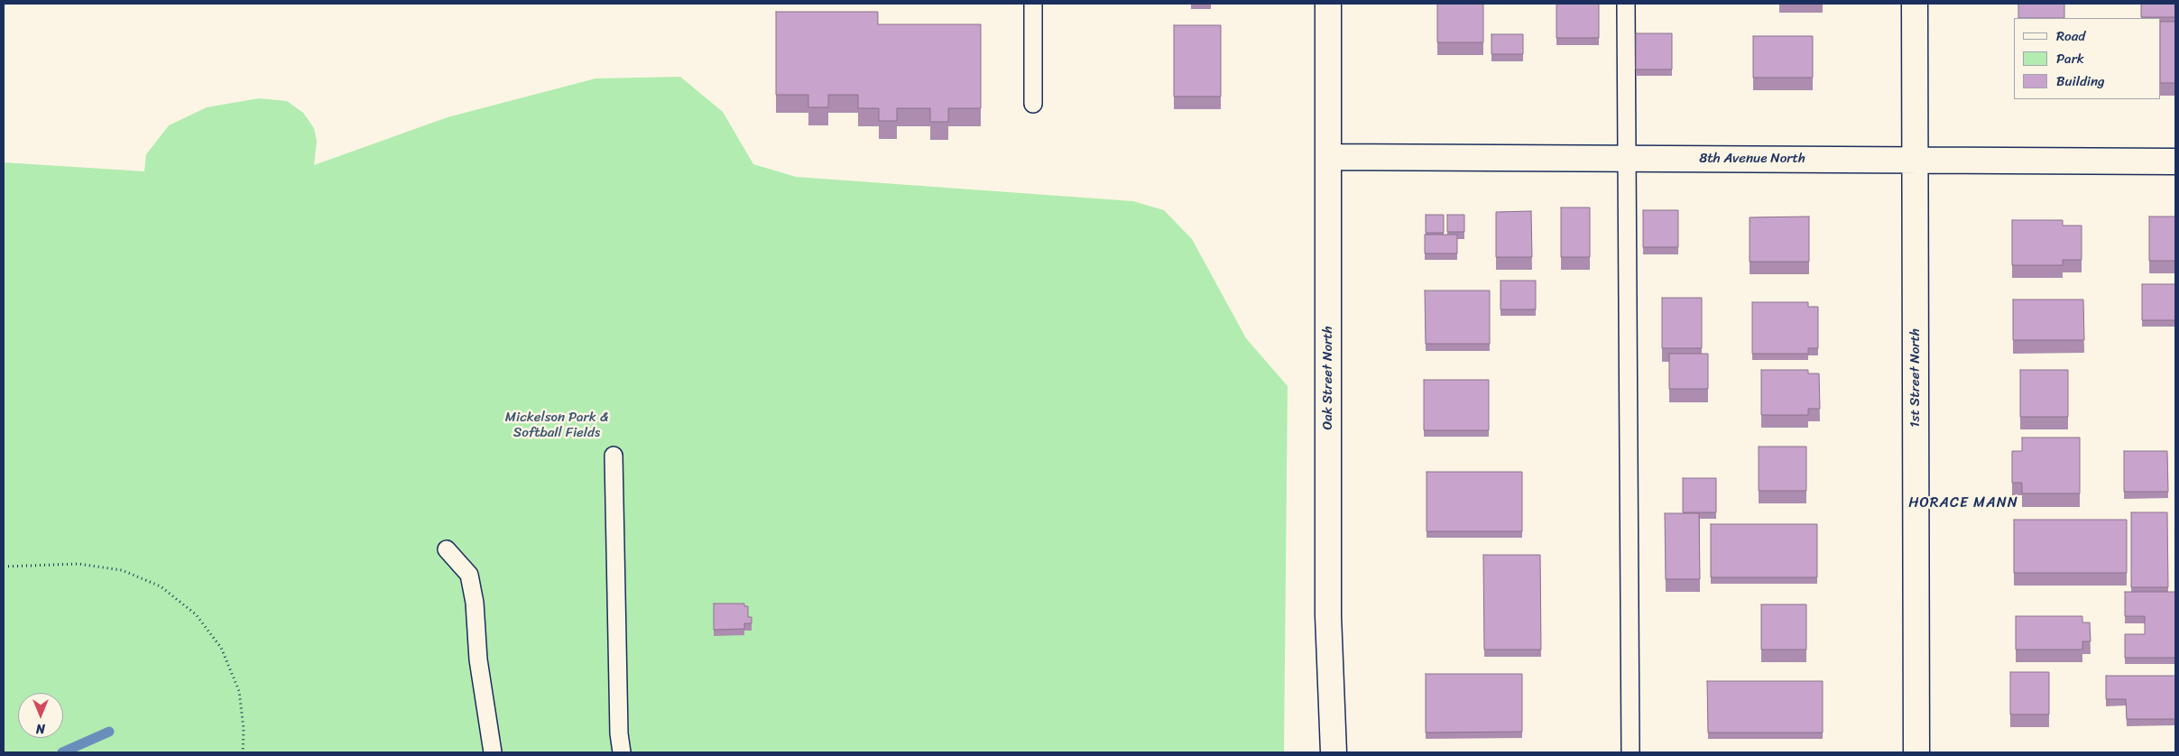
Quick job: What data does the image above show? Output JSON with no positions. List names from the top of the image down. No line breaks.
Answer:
{"streets":{"street":["8th Avenue North","Oak Street North","1st Street North"]},"crossings":[["8th Avenue North","Oak Street North"],["8th Avenue North","1st Street North"]],"districts":["HORACE MANN"],"parks":["Mickelson Park & Softball Fields"],"legend":["Road","Park","Building"],"north":"bottom"}
